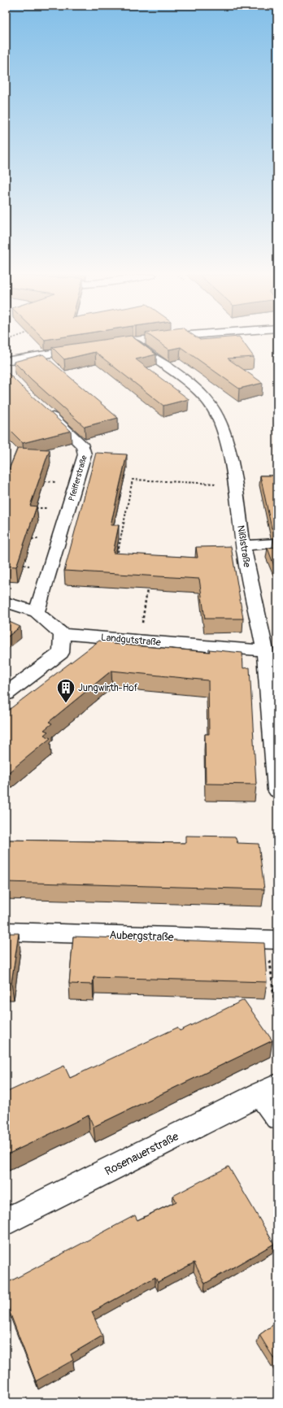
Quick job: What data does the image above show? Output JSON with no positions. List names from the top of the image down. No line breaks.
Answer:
{"streets":{"street":["Pfeifferstraße","Nißlstraße","Landgutstraße","Aubergstraße","Rosenauerstraße"]},"crossings":[["Nißlstraße","Landgutstraße"]],"places":{"building":["Jungwirth-Hof"]}}
